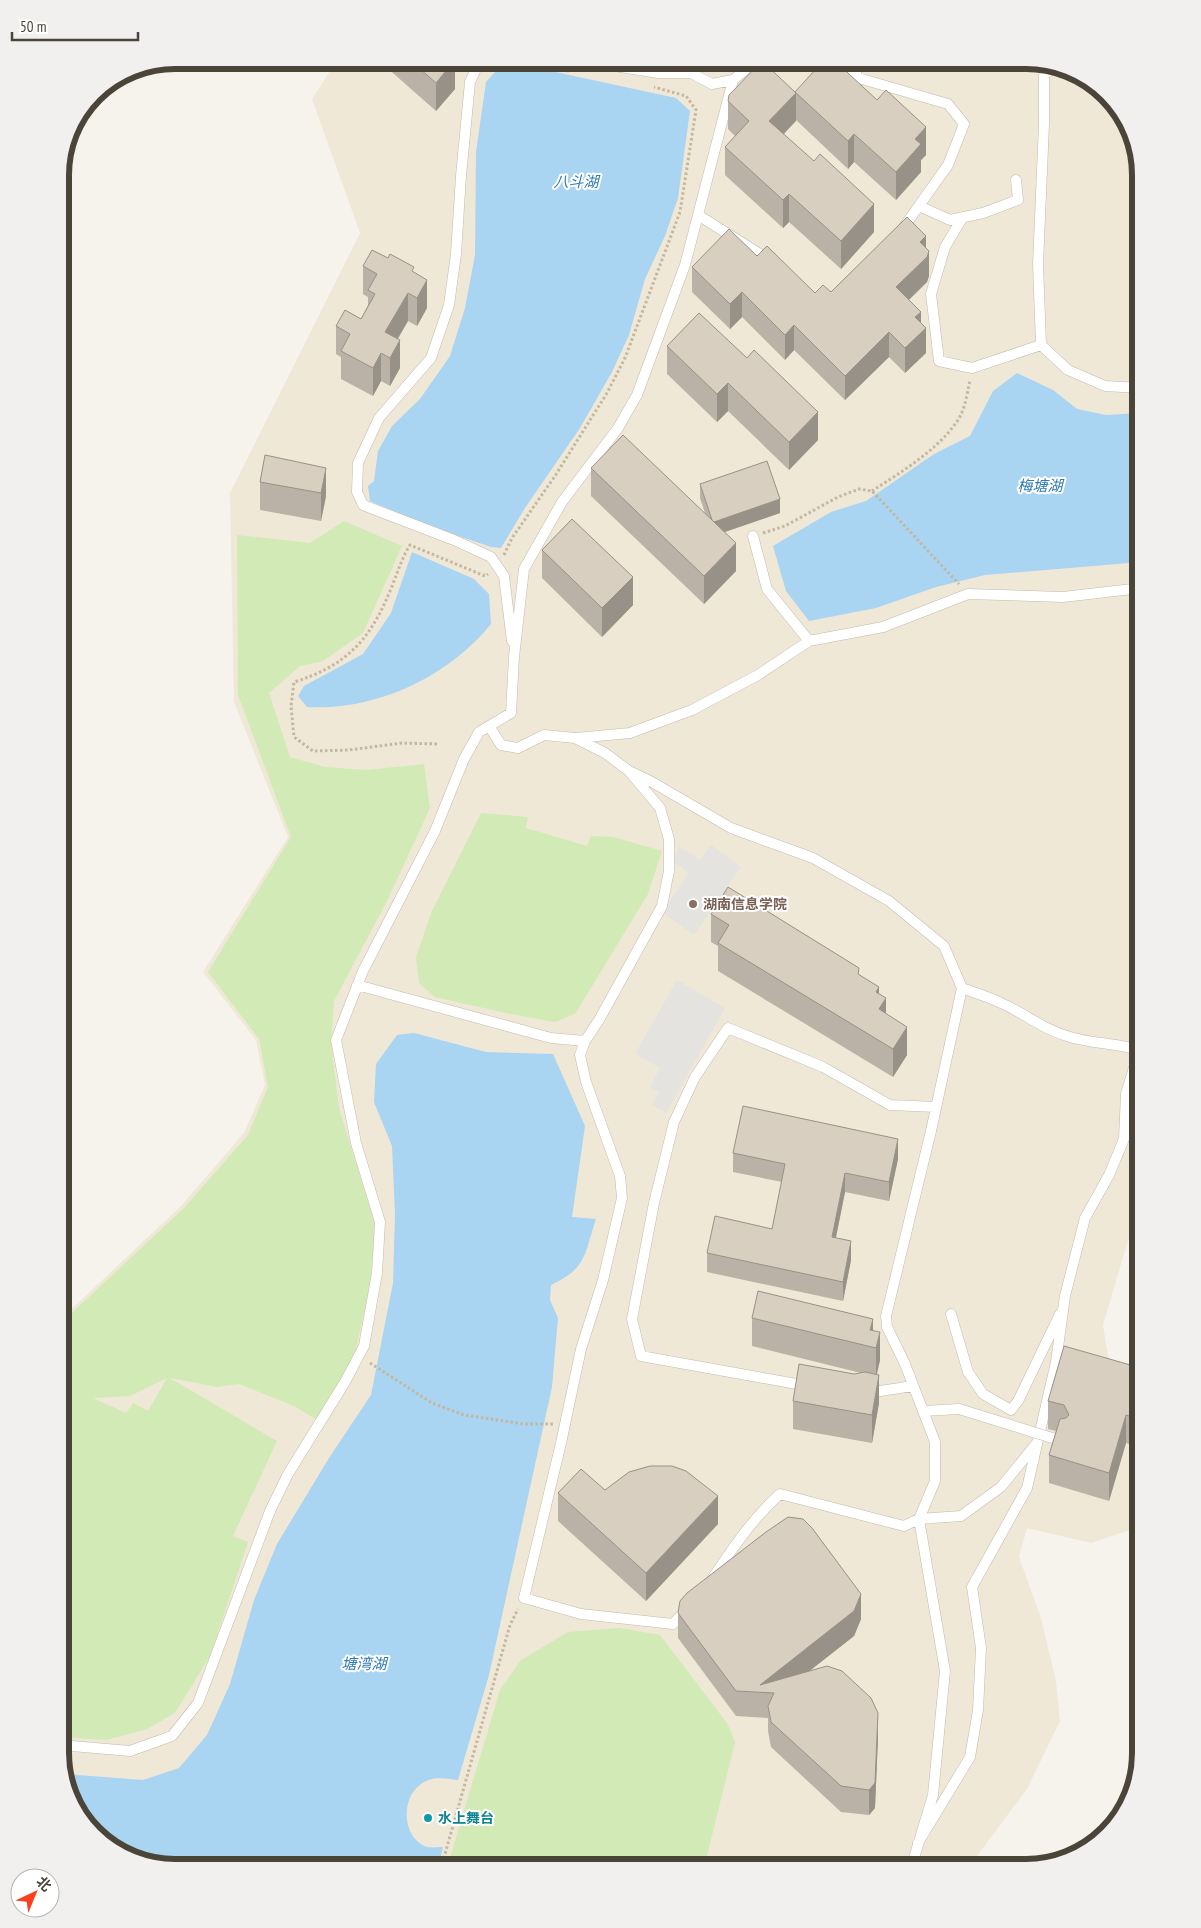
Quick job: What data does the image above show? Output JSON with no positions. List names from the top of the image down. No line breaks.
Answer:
{"water":["八斗湖","梅塘湖","塘湾湖"],"places":["湖南信息学院","水上舞台"],"scale_bar":"50 m","north":"top right"}
